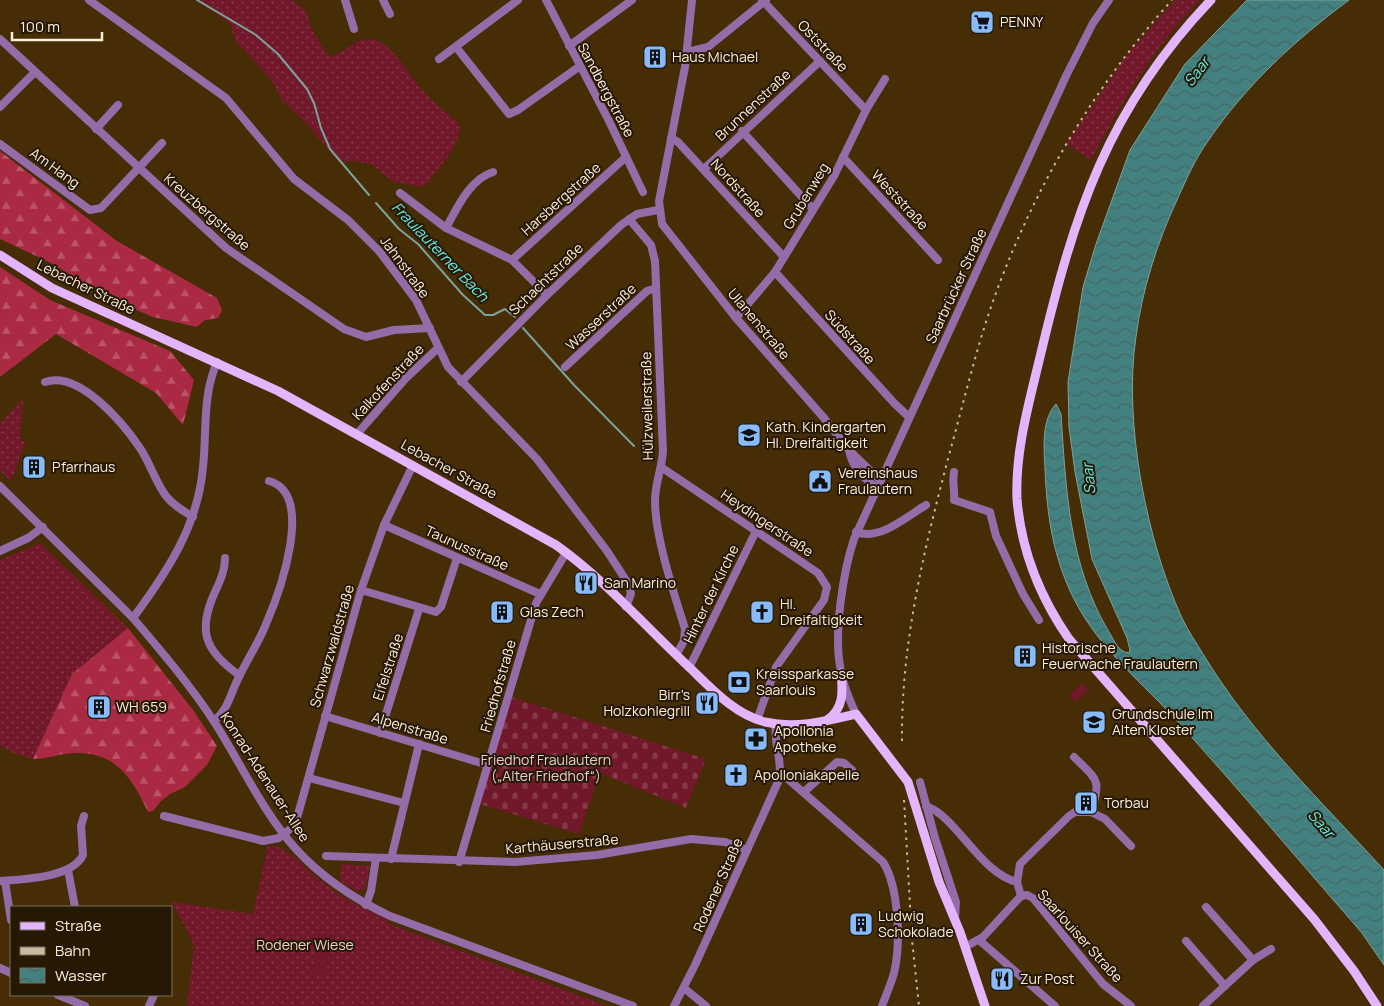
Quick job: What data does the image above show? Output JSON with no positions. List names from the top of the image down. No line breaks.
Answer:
{"streets":{"main road":["Lebacher Straße"],"street":["Oststraße","Sandbergstraße","Brunnenstraße","Am Hang","Nordstraße","Grubenweg","Harsbergstraße","Weststraße","Kreuzbergstraße","Jahnstraße","Schachtstraße","Saarbrücker Straße","Wasserstraße","Ulanenstraße","Südstraße","Kalkofenstraße","Hülzweilerstraße","Heydingerstraße","Taunusstraße","Hinter der Kirche","Schwarzwaldstraße","Eifelstraße","Friedhofstraße","Alpenstraße","Konrad-Adenauer-Allee","Karthäuserstraße","Rodener Straße","Saarlouiser Straße"]},"crossings":[["Oststraße","Brunnenstraße"],["Oststraße","Grubenweg"],["Sandbergstraße","Harsbergstraße"],["Brunnenstraße","Nordstraße"],["Am Hang","Kreuzbergstraße"],["Nordstraße","Grubenweg"],["Grubenweg","Weststraße"],["Grubenweg","Ulanenstraße"],["Grubenweg","Südstraße"],["Kreuzbergstraße","Jahnstraße"],["Jahnstraße","Schachtstraße"],["Jahnstraße","Lebacher Straße"],["Jahnstraße","Kalkofenstraße"],["Schachtstraße","Ulanenstraße"],["Schachtstraße","Hülzweilerstraße"],["Saarbrücker Straße","Lebacher Straße"],["Saarbrücker Straße","Ulanenstraße"],["Saarbrücker Straße","Südstraße"],["Lebacher Straße","Kalkofenstraße"],["Lebacher Straße","Hülzweilerstraße"],["Lebacher Straße","Heydingerstraße"],["Lebacher Straße","Hinter der Kirche"],["Lebacher Straße","Schwarzwaldstraße"],["Lebacher Straße","Friedhofstraße"],["Wasserstraße","Hülzweilerstraße"],["Hülzweilerstraße","Heydingerstraße"],["Heydingerstraße","Hinter der Kirche"],["Taunusstraße","Schwarzwaldstraße"],["Taunusstraße","Friedhofstraße"],["Schwarzwaldstraße","Alpenstraße"],["Schwarzwaldstraße","Konrad-Adenauer-Allee"],["Eifelstraße","Alpenstraße"],["Friedhofstraße","Alpenstraße"],["Friedhofstraße","Karthäuserstraße"],["Karthäuserstraße","Rodener Straße"]],"water":["Saar","Fraulauterner Bach"],"parks":["Friedhof Fraulautern („Alter Friedhof“)","Rodener Wiese"],"places":{"supermarket":["PENNY"],"building":["Haus Michael","Pfarrhaus","Glas Zech","Historische Feuerwache Fraulautern","WH 659","Torbau","Ludwig Schokolade"],"school or university":["Kath. Kindergarten Hl. Dreifaltigkeit","Grundschule Im Alten Kloster"],"public building":["Vereinshaus Fraulautern"],"restaurant":["San Marino","Birr’s Holzkohlegrill","Zur Post"],"church":["Hl. Dreifaltigkeit","Apolloniakapelle"],"bank":["Kreissparkasse Saarlouis"],"pharmacy":["Apollonia Apotheke"]},"legend":["Straße","Bahn","Wasser"],"scale_bar":"100 m"}
